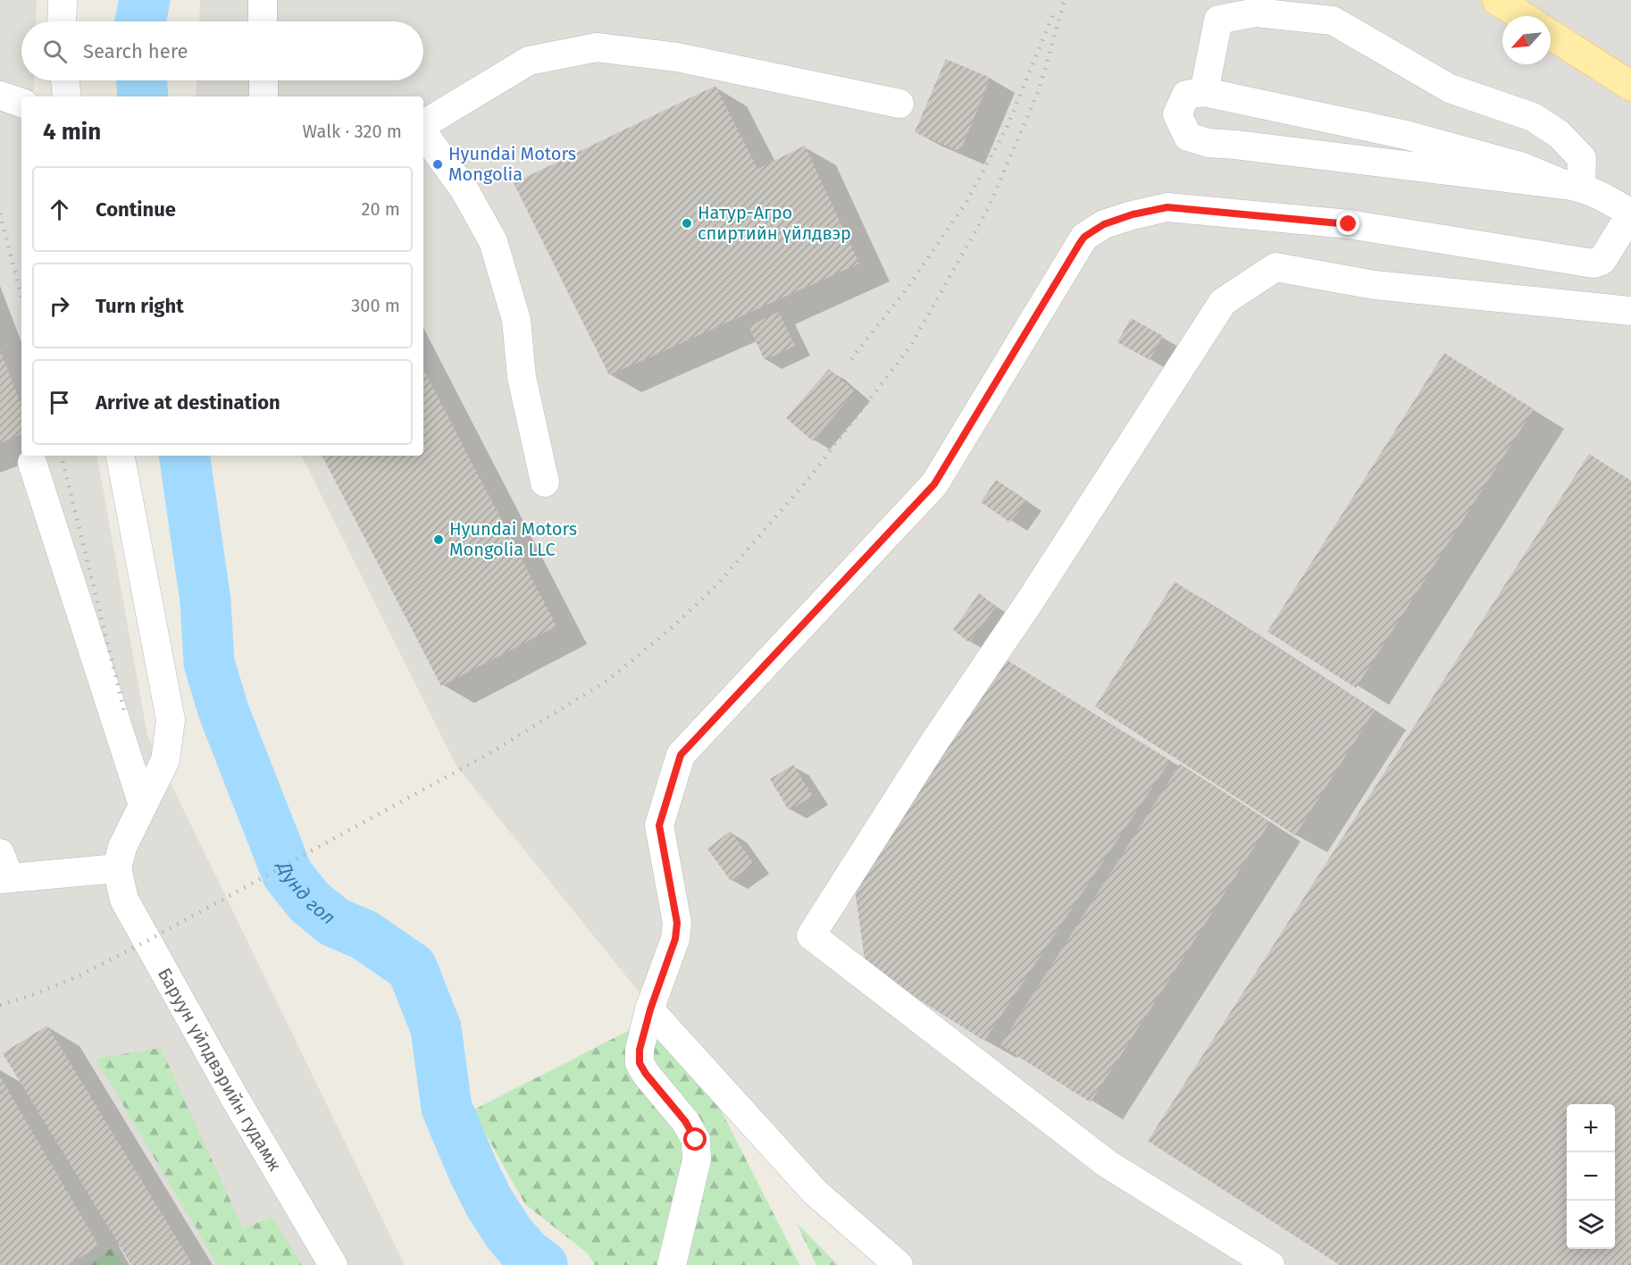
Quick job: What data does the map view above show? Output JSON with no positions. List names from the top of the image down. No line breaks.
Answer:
{"streets":{"street":["Баруун үйлдвэрийн гудамж"]},"water":["Дунд гол"],"places":["Hyundai Motors Mongolia","Натур-Агро спиртийн үйлдвэр","Hyundai Motors Mongolia LLC"],"north":"bottom left","page":{"search":"Search here","heading":["4 min","Walk · 320 m"],"list":[["Continue","20 m"],["Turn right","300 m"],"Arrive at destination"],"map_buttons":["+","−"]}}
